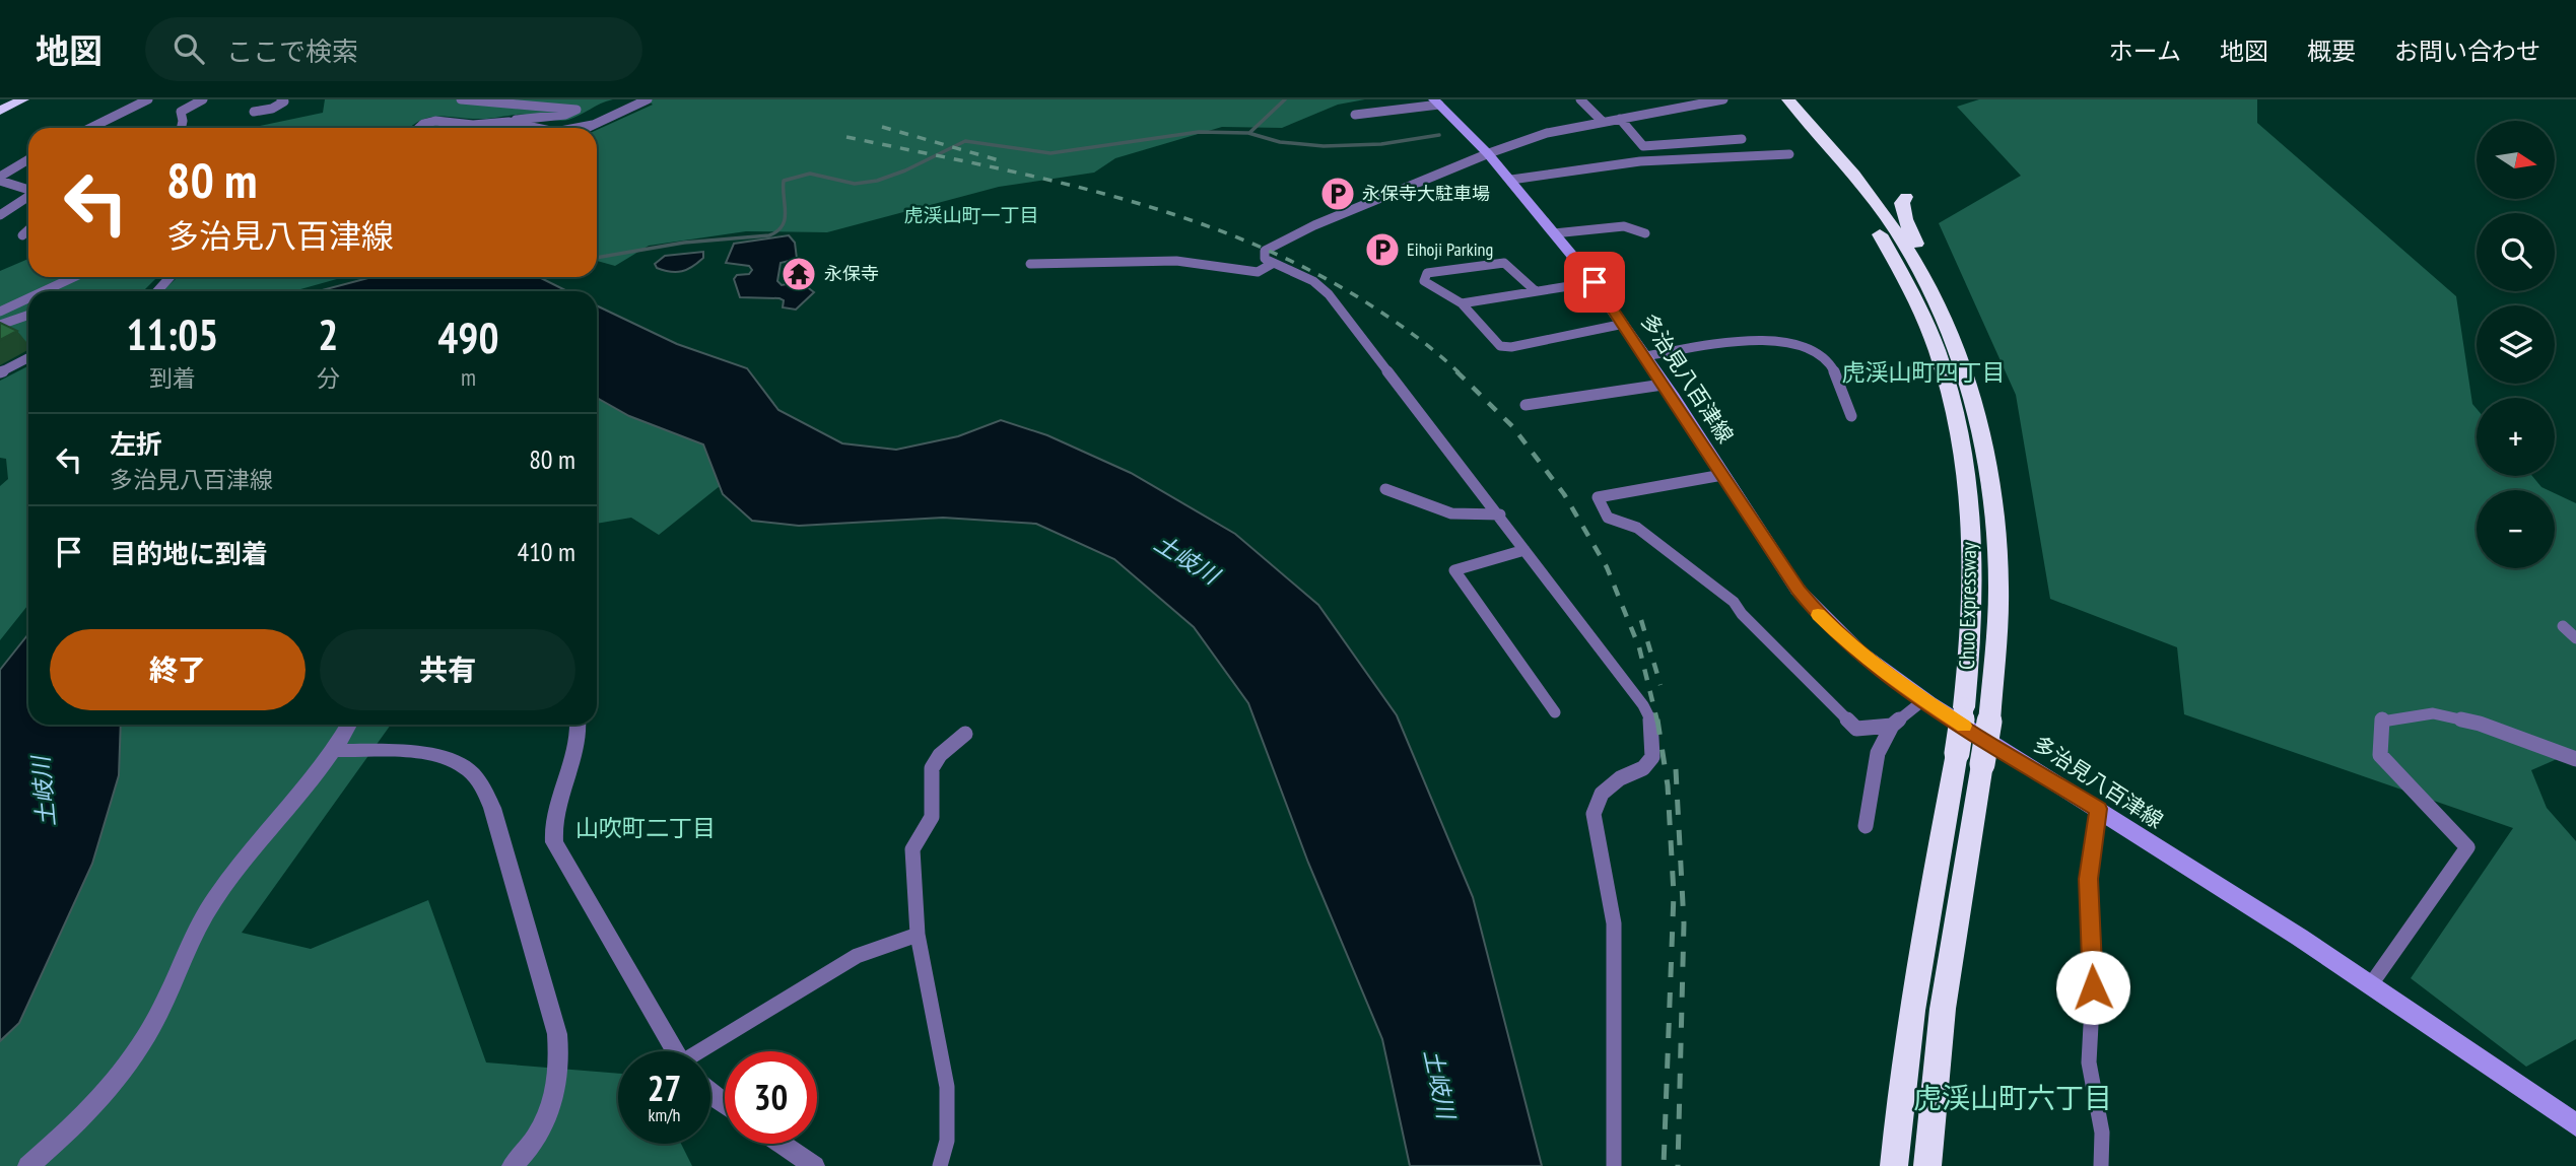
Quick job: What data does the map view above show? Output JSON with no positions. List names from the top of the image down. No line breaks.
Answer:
{"streets":{"highway":["Chuo Expressway"],"main road":["多治見八百津線"]},"districts":["虎渓山町一丁目","虎渓山町四丁目","山吹町二丁目","虎渓山町六丁目"],"water":["土岐川"],"places":{"parking":["永保寺大駐車場","Eihoji Parking"],"temple":["永保寺"]},"north":"right","page":{"header":"地図","search":"ここで検索","nav":["ホーム","地図","概要","お問い合わせ"],"map_buttons":["+","−"],"turn":["80 m","多治見八百津線"],"eta":["11:05","到着","2","分","490","m"],"list":[{"name":"左折","note":"多治見八百津線","value":"80 m"},{"name":"目的地に到着","value":"410 m"}],"buttons":["終了","共有"],"speed":"27 km/h","limit":"30"}}
